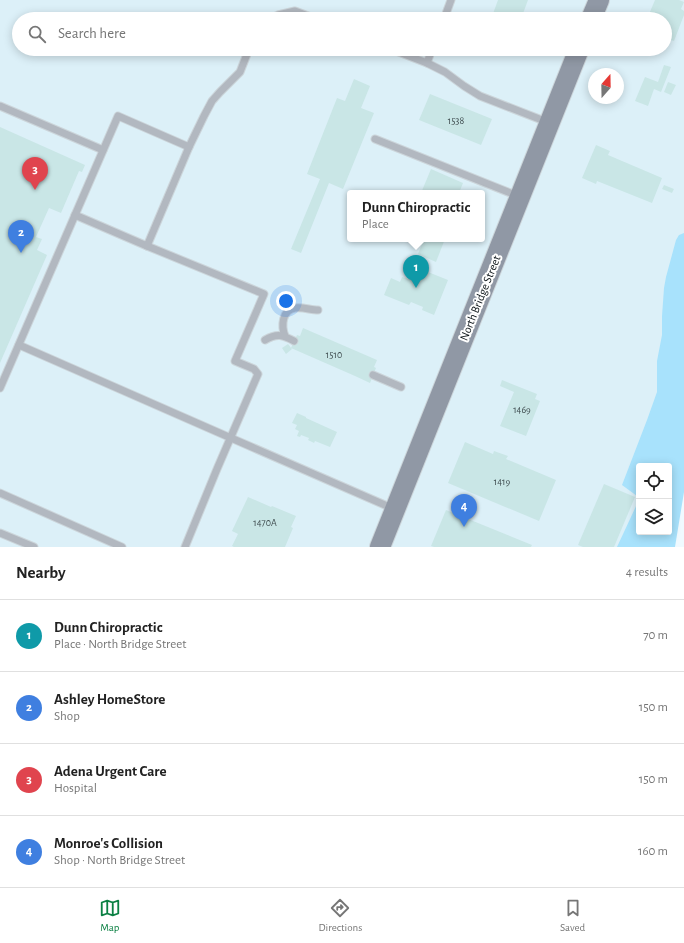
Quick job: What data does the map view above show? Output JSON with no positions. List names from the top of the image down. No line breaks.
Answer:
{"streets":{"main road":["North Bridge Street"]},"house_numbers":["1538","1510","1469","1419","1470A"],"north":"top","page":{"search":"Search here","pins":["3","2","1","4"],"popup":["Dunn Chiropractic","Place"],"heading":["Nearby","4 results"],"list":[{"mark":"1","name":"Dunn Chiropractic","note":"Place · North Bridge Street","value":"70 m"},{"mark":"2","name":"Ashley HomeStore","note":"Shop","value":"150 m"},{"mark":"3","name":"Adena Urgent Care","note":"Hospital","value":"150 m"},{"mark":"4","name":"Monroe's Collision","note":"Shop · North Bridge Street","value":"160 m"}],"nav":["Map","Directions","Saved"]}}
